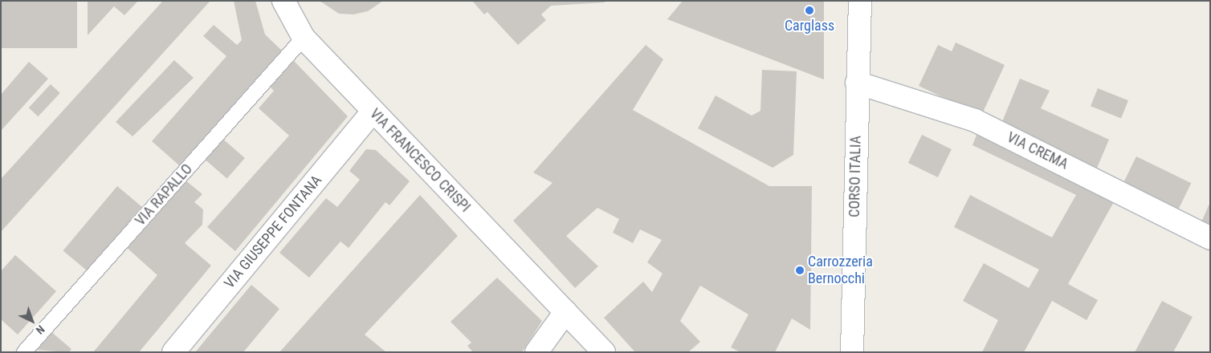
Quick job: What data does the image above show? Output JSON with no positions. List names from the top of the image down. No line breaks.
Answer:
{"streets":{"street":["VIA CREMA","VIA FRANCESCO CRISPI","CORSO ITALIA","VIA GIUSEPPE FONTANA"],"lane":["VIA RAPALLO"]},"crossings":[["VIA CREMA","CORSO ITALIA"],["VIA FRANCESCO CRISPI","VIA RAPALLO"],["VIA FRANCESCO CRISPI","VIA GIUSEPPE FONTANA"]],"places":["Carglass","Carrozzeria Bernocchi"],"north":"bottom right"}
